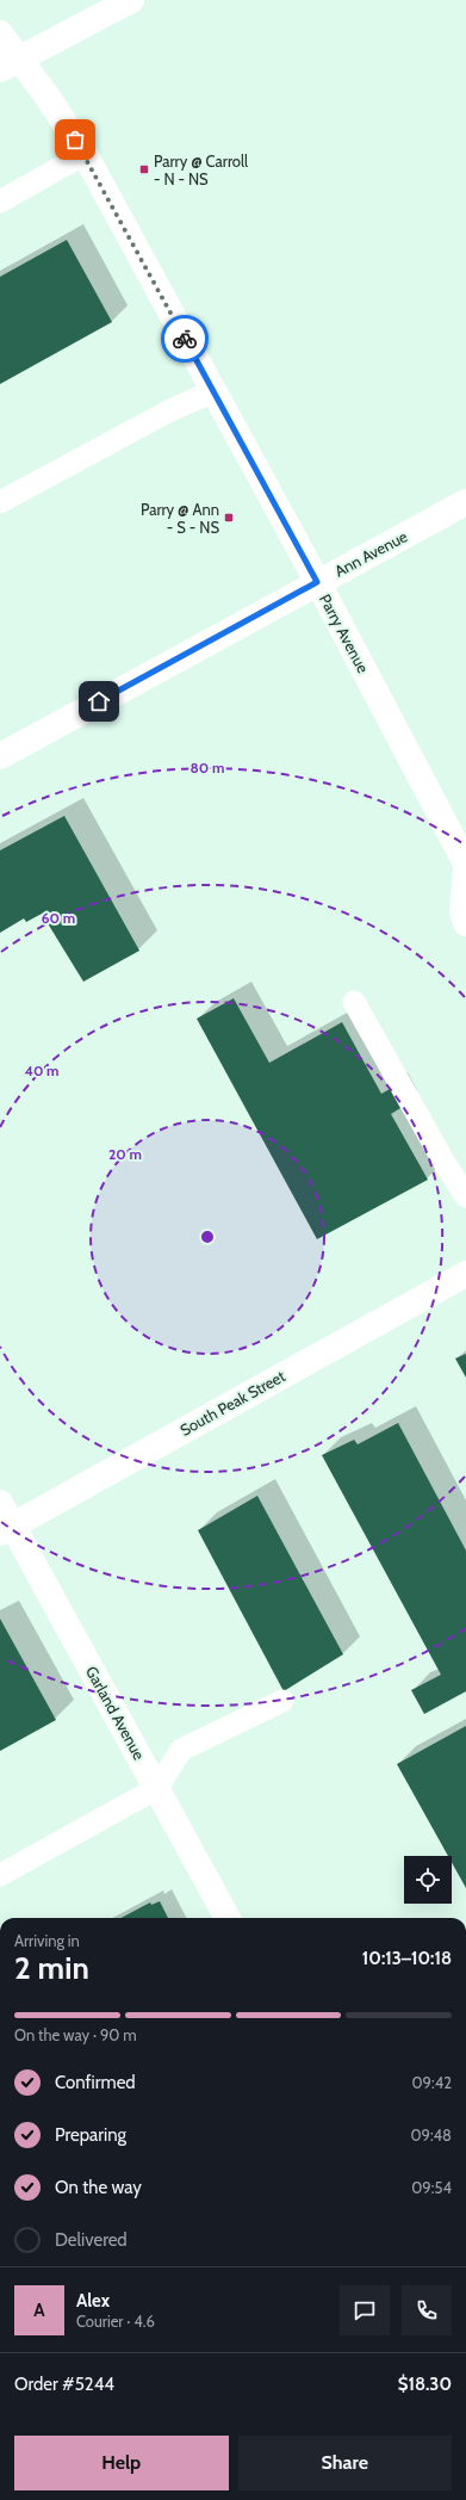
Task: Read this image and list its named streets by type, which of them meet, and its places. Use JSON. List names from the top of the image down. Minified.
{"streets":{"street":["Ann Avenue","Parry Avenue","South Peak Street","Garland Avenue"]},"crossings":[["Ann Avenue","Parry Avenue"],["South Peak Street","Garland Avenue"]],"places":{"transit":["Parry @ Carroll - N - NS","Parry @ Ann - S - NS"]},"page":{"heading":["2 min","Arriving in","10:13–10:18"],"panel":["Alex","Courier · 4.6","Order #5244","$18.30"],"bar":"On the way · 90 m","list":[["Confirmed","09:42"],["Preparing","09:48"],["On the way","09:54"],"Delivered"],"round":"A","buttons":["Help","Share"]},"rings":["80 m","60 m","40 m","20 m"]}
